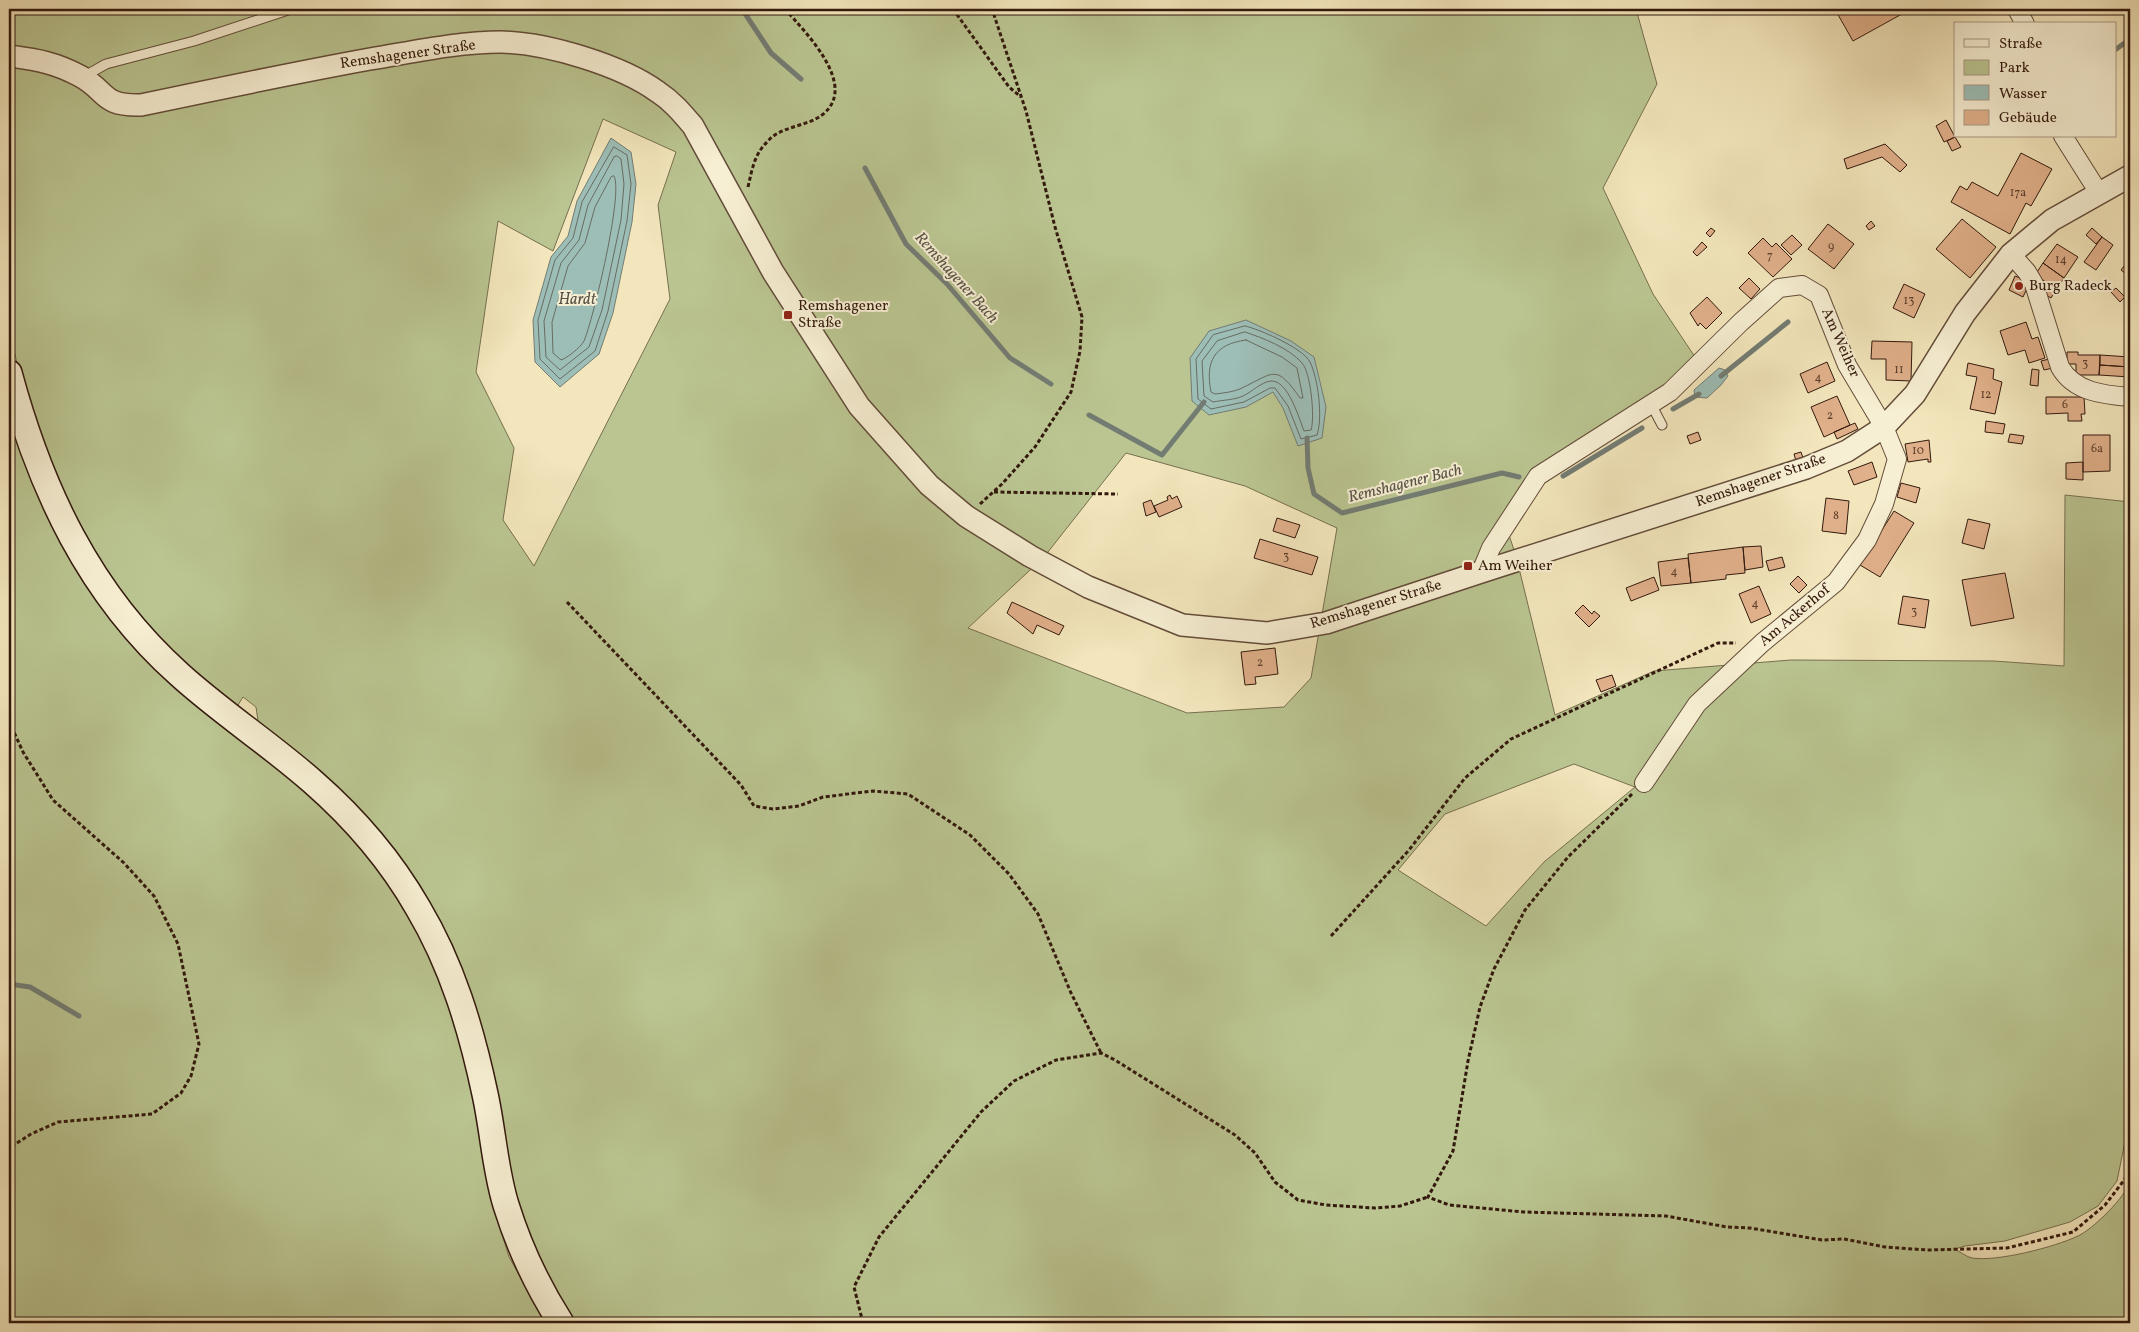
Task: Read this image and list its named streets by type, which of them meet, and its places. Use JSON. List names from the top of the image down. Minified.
{"streets":{"street":["Remshagener Straße","Am Weiher","Am Ackerhof"]},"crossings":[["Remshagener Straße","Am Weiher"],["Remshagener Straße","Am Ackerhof"],["Am Weiher","Am Ackerhof"]],"water":["Remshagener Bach","Hardt"],"places":{"other":["Burg Radeck"],"transit":["Remshagener Straße","Am Weiher"]},"house_numbers":["17a","9","7","14","13","3","11","4","12","6","2","6a","10","8","3","4","4","3","2"],"legend":["Straße","Park","Wasser","Gebäude"]}
